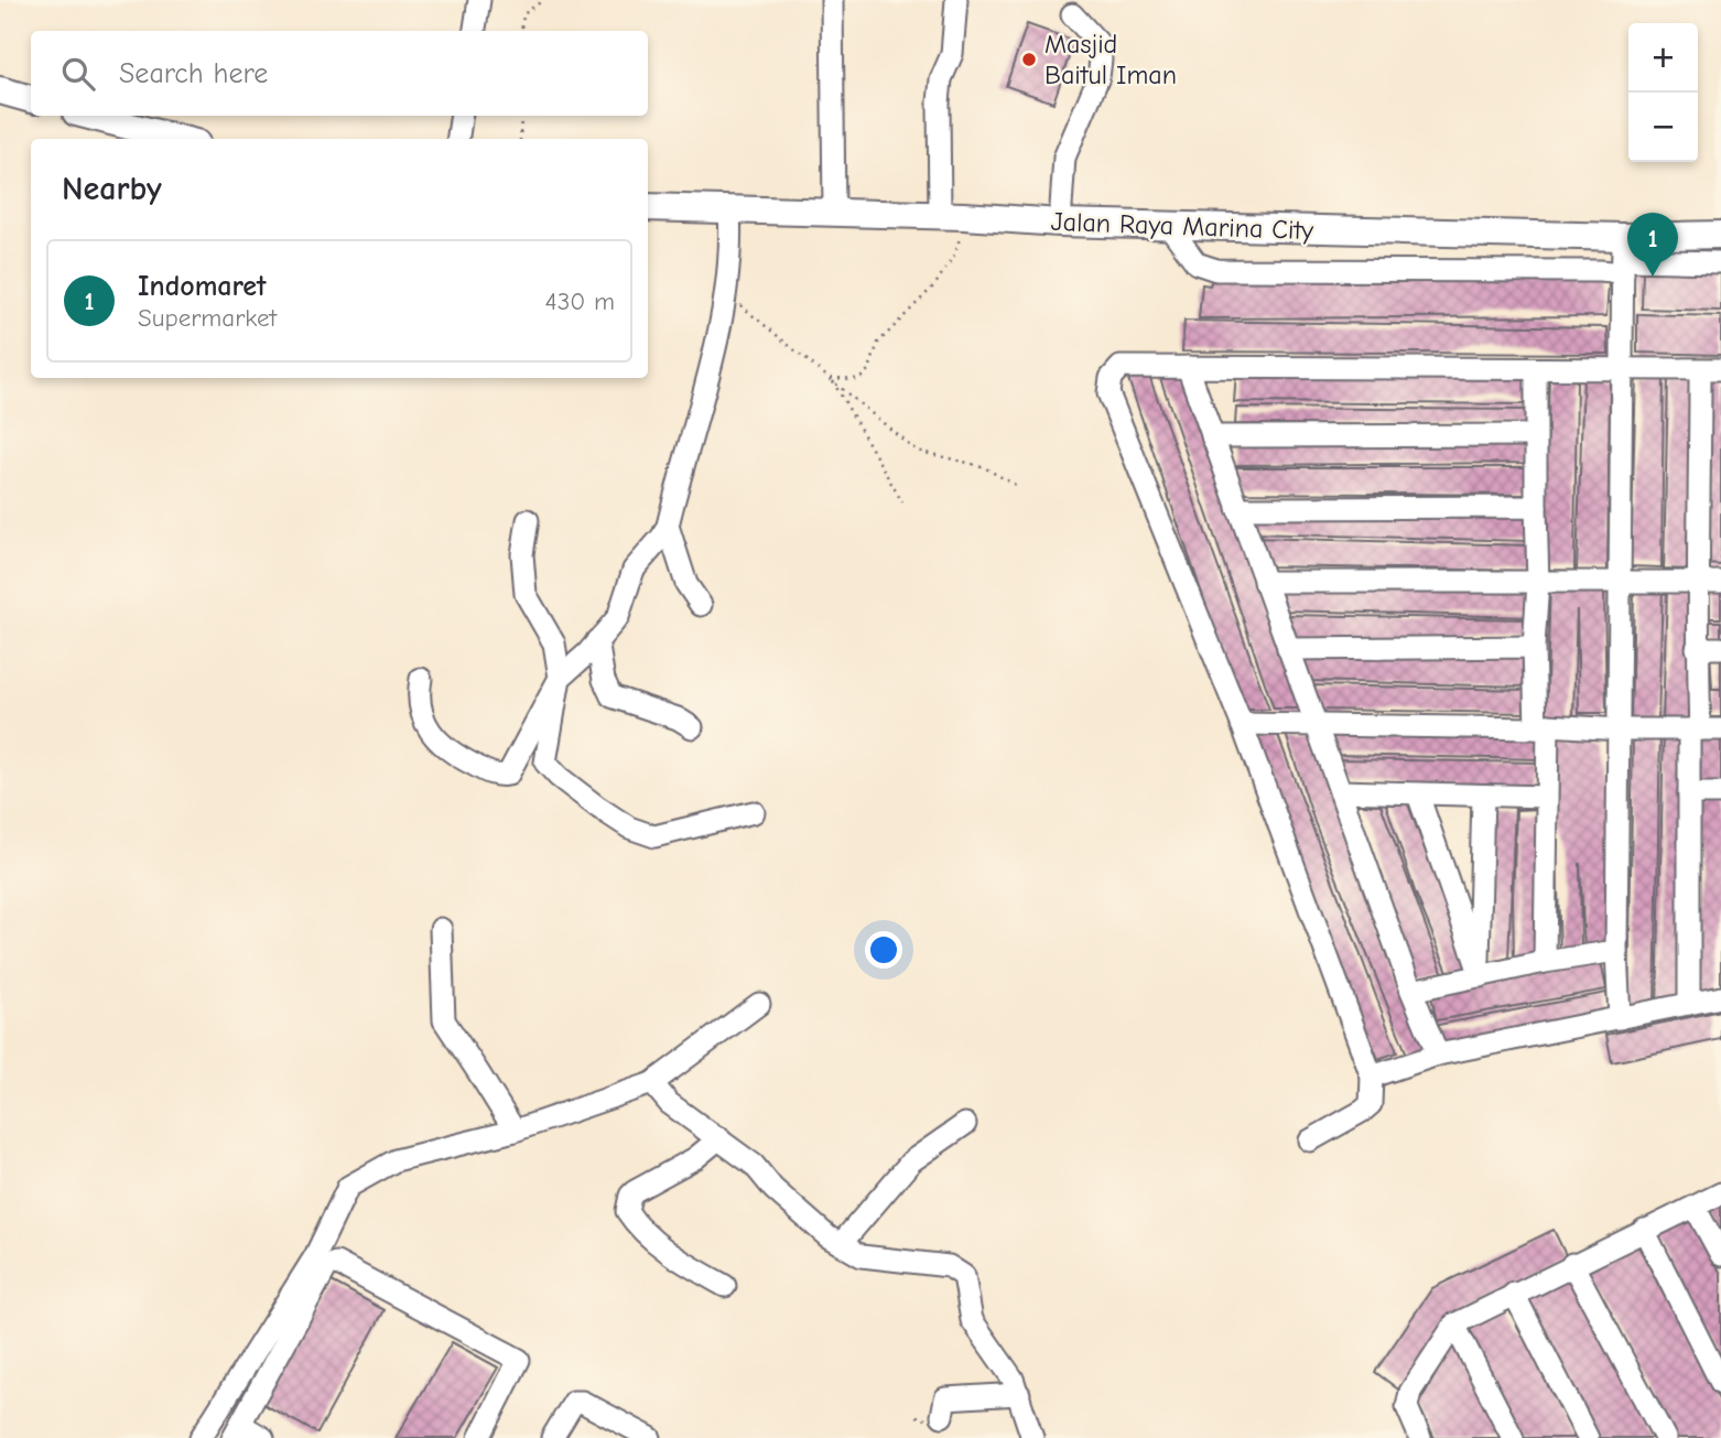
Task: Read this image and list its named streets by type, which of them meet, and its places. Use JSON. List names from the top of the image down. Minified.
{"streets":{"main road":["Jalan Raya Marina City"]},"places":["Masjid Baitul Iman"],"page":{"map_buttons":["+","−"],"search":"Search here","heading":"Nearby","pins":"1","list":[{"mark":"1","name":"Indomaret","note":"Supermarket","value":"430 m"}]}}
